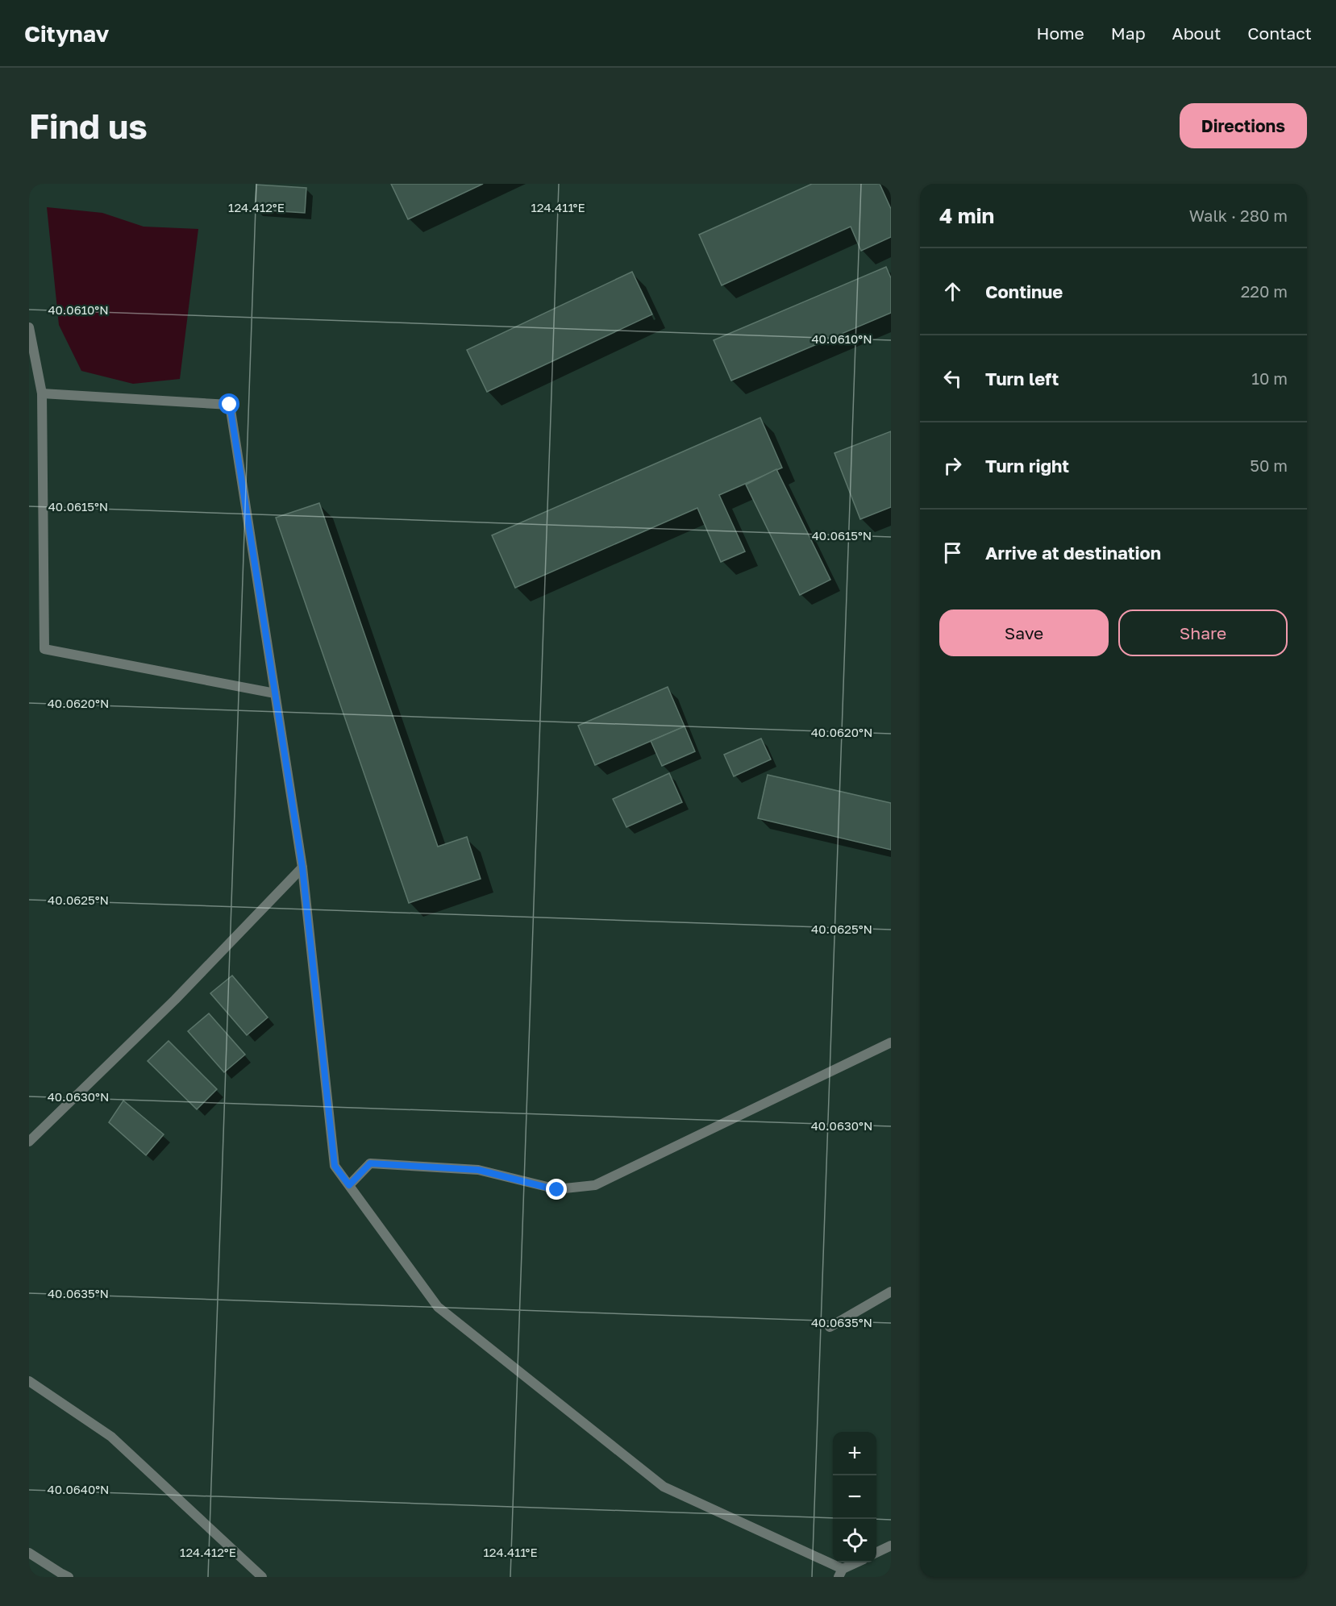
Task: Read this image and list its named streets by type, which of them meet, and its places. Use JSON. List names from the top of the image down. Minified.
{"page":{"header":"Citynav","nav":["Home","Map","About","Contact"],"buttons":["Directions",["Save","Share"]],"title":"Find us","heading":["4 min","Walk · 280 m"],"list":[["Continue","220 m"],["Turn left","10 m"],["Turn right","50 m"],"Arrive at destination"],"map_buttons":["+","−"]},"coordinates":["124.412°E","124.411°E","40.0610°N","40.0615°N","40.0620°N","40.0625°N","40.0630°N","40.0635°N","40.0640°N"]}
